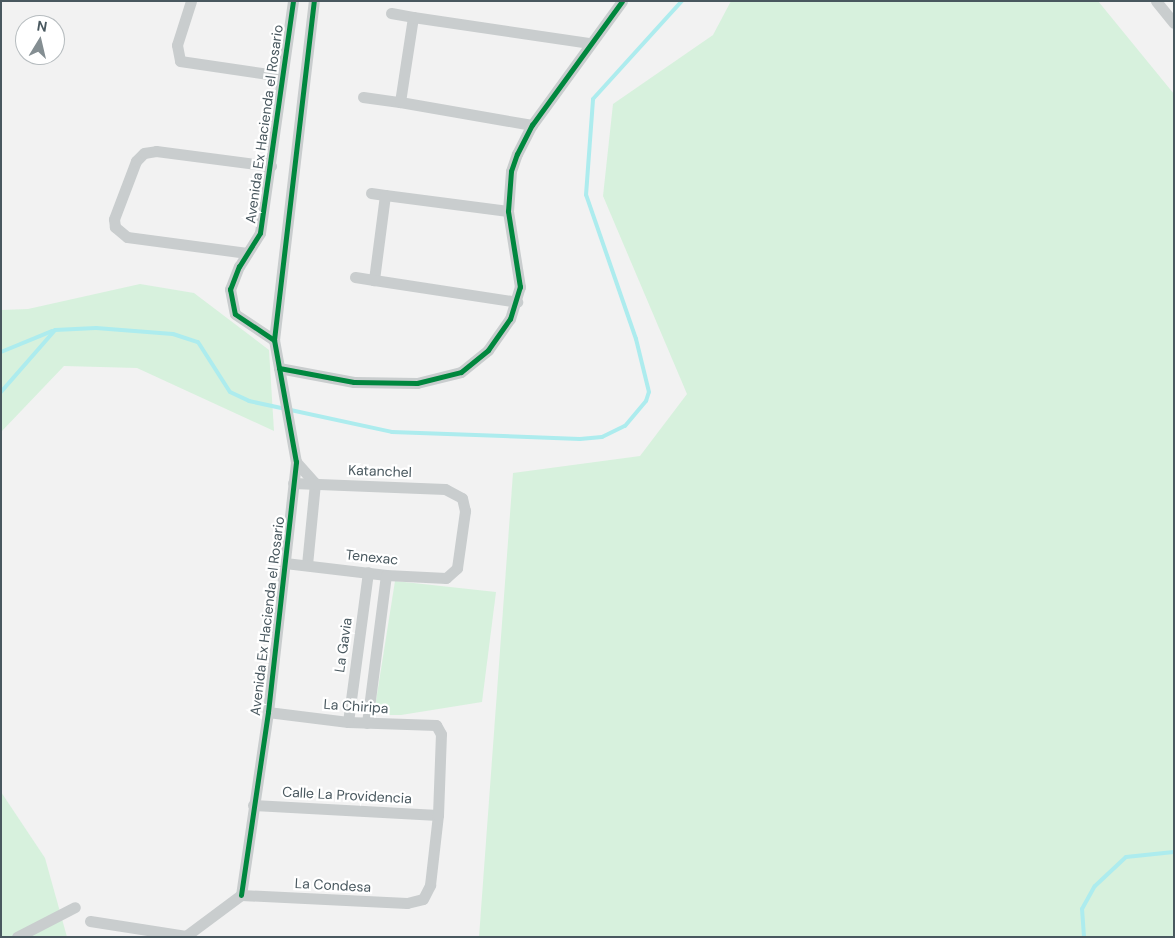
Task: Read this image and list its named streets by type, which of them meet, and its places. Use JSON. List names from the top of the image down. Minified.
{"streets":{"street":["Avenida Ex Hacienda el Rosario","Katanchel","Tenexac","La Gavia","La Chiripa","Calle La Providencia","La Condesa"]},"crossings":[["Avenida Ex Hacienda el Rosario","Katanchel"],["Avenida Ex Hacienda el Rosario","Tenexac"],["Avenida Ex Hacienda el Rosario","La Chiripa"],["Avenida Ex Hacienda el Rosario","Calle La Providencia"],["Avenida Ex Hacienda el Rosario","La Condesa"],["Katanchel","Tenexac"],["Tenexac","La Gavia"],["La Gavia","La Chiripa"],["La Chiripa","Calle La Providencia"],["La Chiripa","La Condesa"],["Calle La Providencia","La Condesa"]],"north":"top"}
